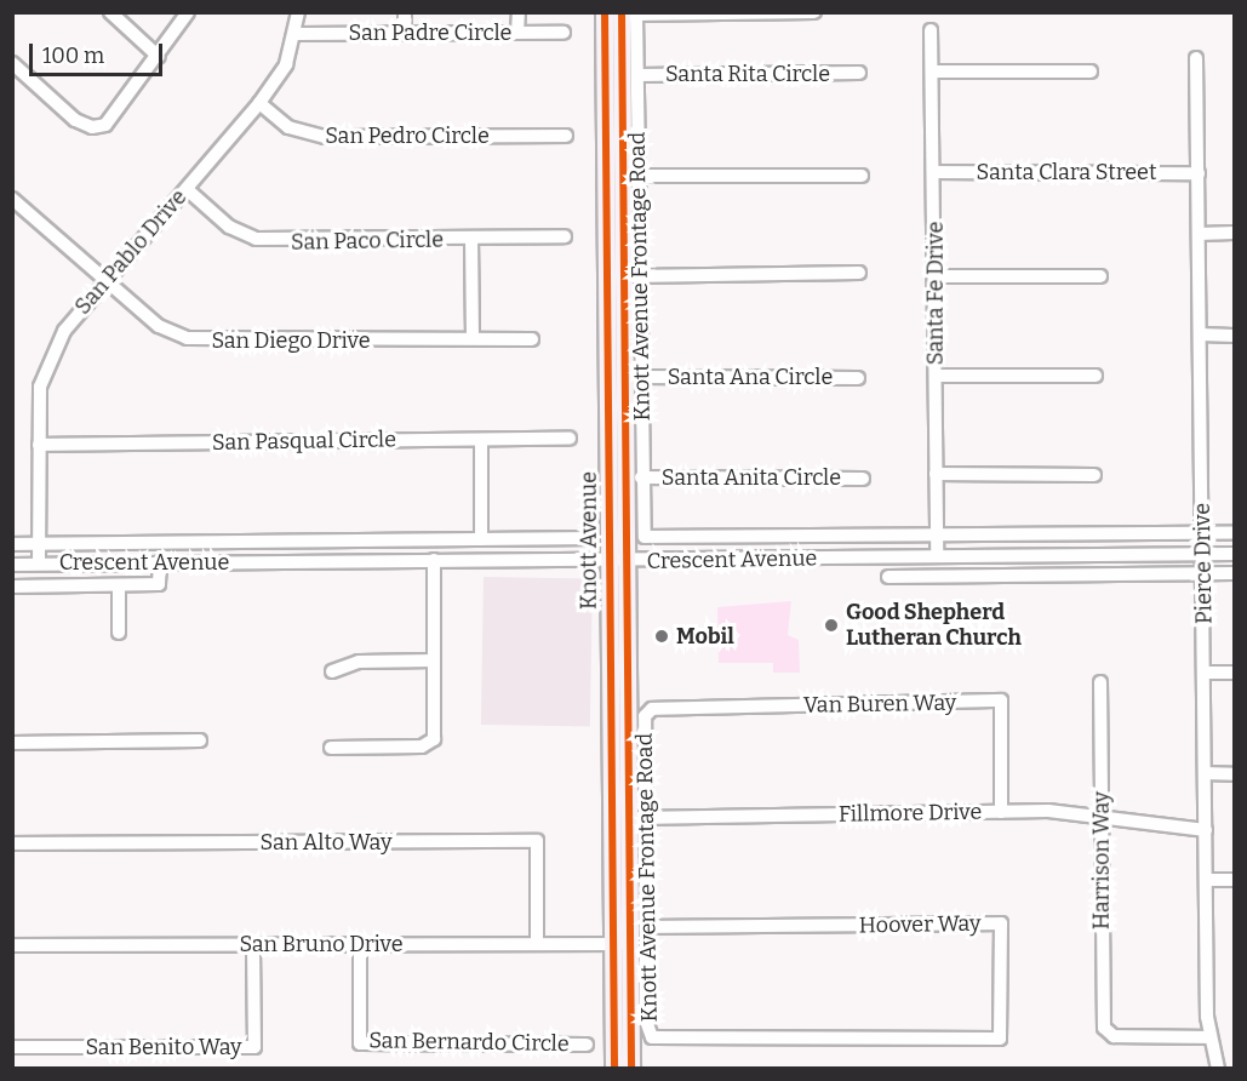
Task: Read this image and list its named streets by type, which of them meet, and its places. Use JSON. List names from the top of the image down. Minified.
{"streets":{"main road":["Knott Avenue"],"street":["San Padre Circle","Santa Rita Circle","San Pedro Circle","Santa Clara Street","San Paco Circle","San Pablo Drive","Knott Avenue Frontage Road","Santa Fe Drive","San Diego Drive","Santa Ana Circle","San Pasqual Circle","Santa Anita Circle","Crescent Avenue","Pierce Drive","Van Buren Way","Fillmore Drive","San Alto Way","Harrison Way","Hoover Way","San Bruno Drive","San Bernardo Circle","San Benito Way"]},"crossings":[["San Padre Circle","San Pablo Drive"],["Santa Rita Circle","Knott Avenue Frontage Road"],["San Pedro Circle","San Pablo Drive"],["Santa Clara Street","Santa Fe Drive"],["Santa Clara Street","Pierce Drive"],["San Paco Circle","San Pablo Drive"],["San Pablo Drive","San Diego Drive"],["San Pablo Drive","San Pasqual Circle"],["San Pablo Drive","Crescent Avenue"],["Knott Avenue Frontage Road","Santa Ana Circle"],["Knott Avenue Frontage Road","Santa Anita Circle"],["Knott Avenue Frontage Road","Knott Avenue"],["Knott Avenue Frontage Road","Crescent Avenue"],["Knott Avenue Frontage Road","Van Buren Way"],["Knott Avenue Frontage Road","Fillmore Drive"],["Knott Avenue Frontage Road","Hoover Way"],["Santa Fe Drive","Crescent Avenue"],["Knott Avenue","Crescent Avenue"],["Knott Avenue","Fillmore Drive"],["Knott Avenue","San Bruno Drive"],["Crescent Avenue","Pierce Drive"],["Pierce Drive","Fillmore Drive"],["Pierce Drive","Harrison Way"],["Van Buren Way","Fillmore Drive"],["Fillmore Drive","Harrison Way"],["San Alto Way","San Bruno Drive"],["San Bruno Drive","San Bernardo Circle"],["San Bruno Drive","San Benito Way"]],"places":["Good Shepherd Lutheran Church","Mobil"],"scale_bar":"100 m"}
